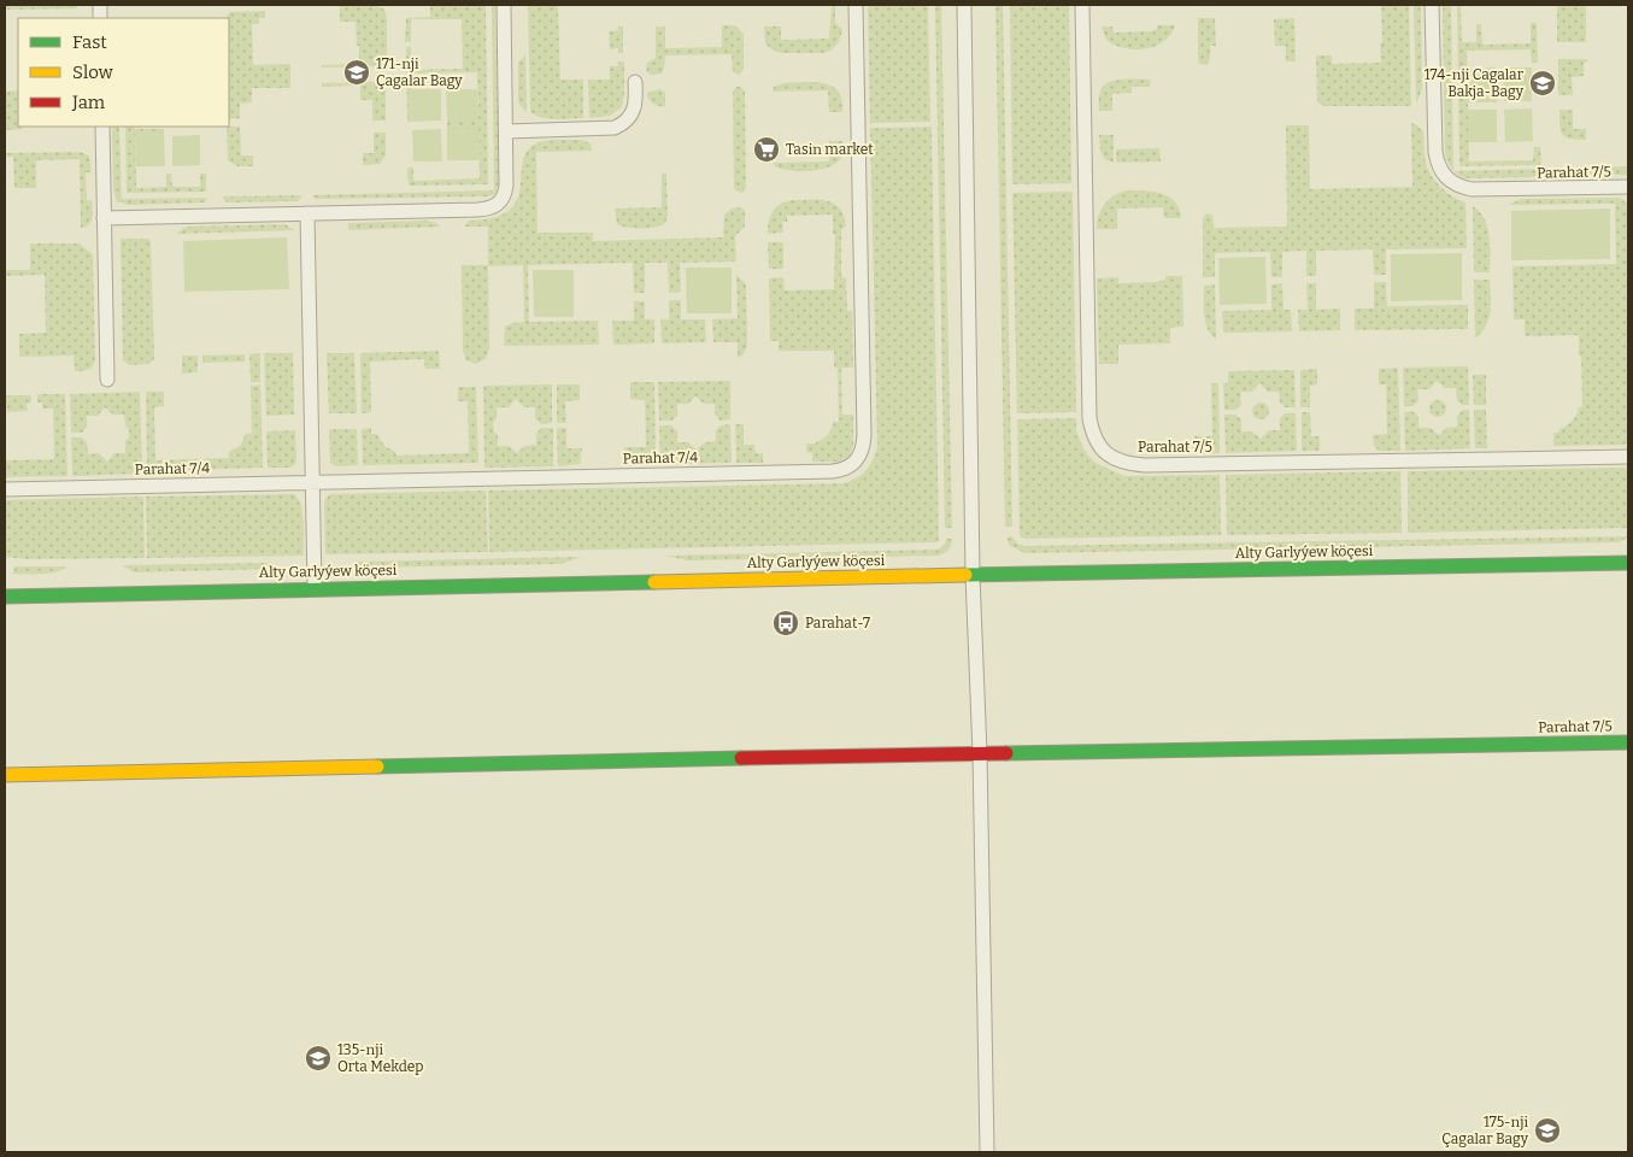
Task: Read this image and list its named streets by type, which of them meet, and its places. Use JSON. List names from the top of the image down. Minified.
{"streets":{"street":["Parahat 7/5","Parahat 7/4","Alty Garlyýew köçesi"]},"places":{"school or university":["171-nji Çagalar Bagy","174-nji Cagalar Bakja-Bagy","135-nji Orta Mekdep","175-nji Çagalar Bagy"],"supermarket":["Tasin market"],"bus stop":["Parahat-7"]},"legend":["Fast","Slow","Jam"]}
